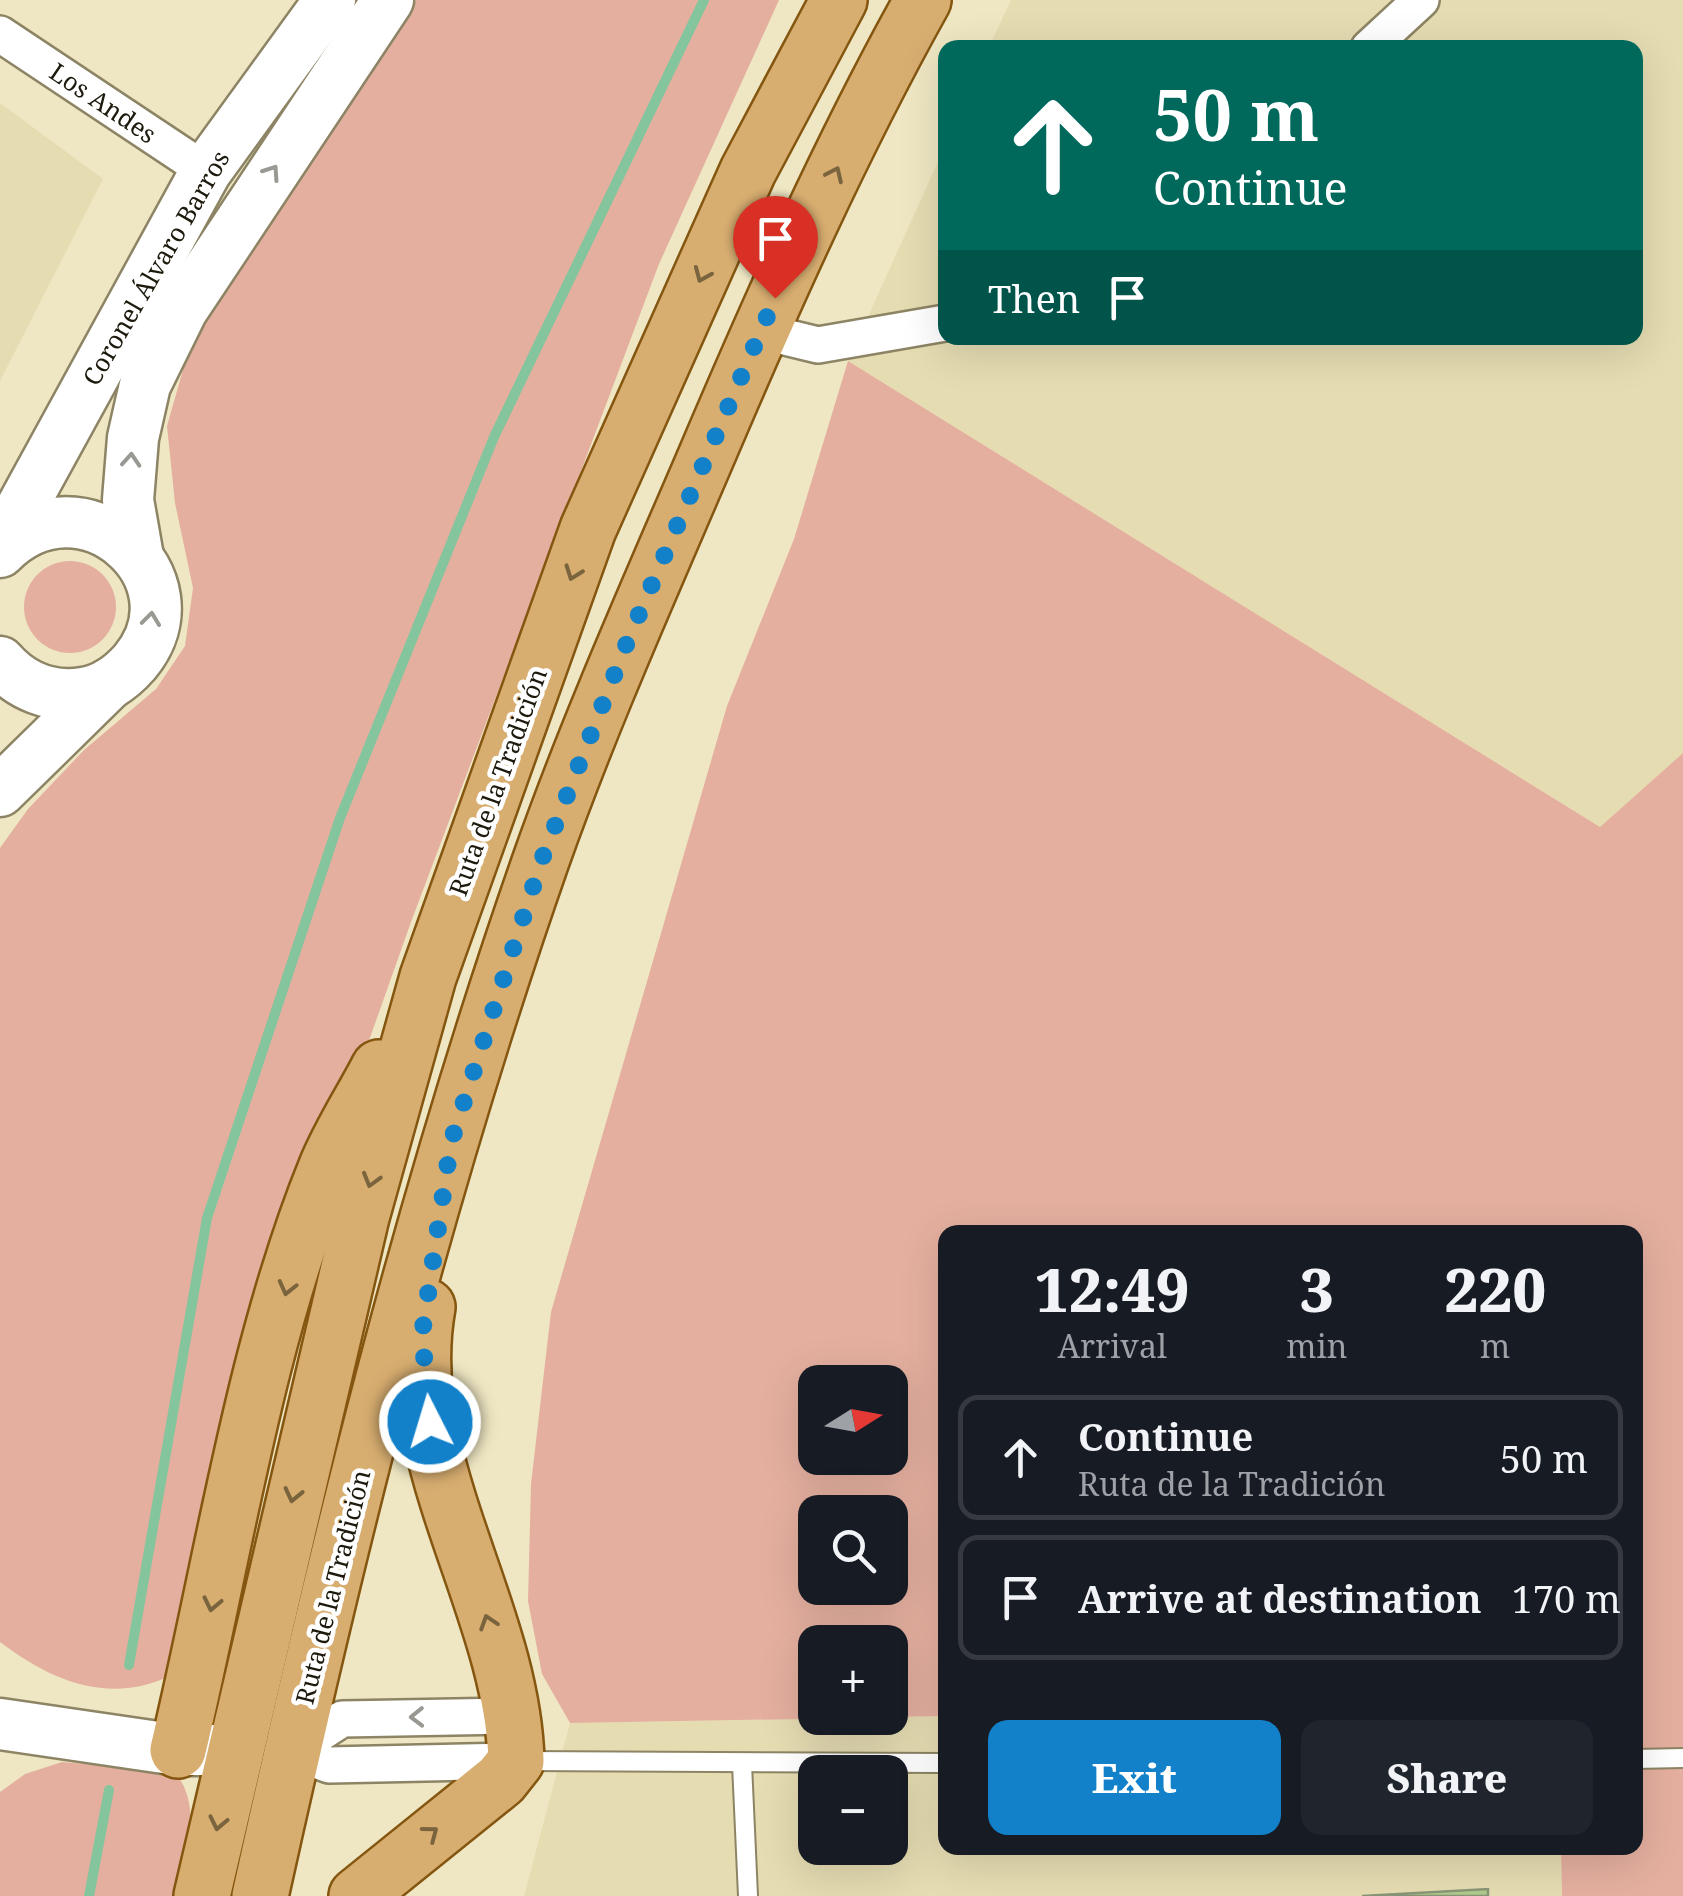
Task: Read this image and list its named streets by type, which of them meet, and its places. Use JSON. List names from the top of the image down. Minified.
{"streets":{"main road":["Coronel Álvaro Barros","Ruta de la Tradición"],"street":["Los Andes"]},"crossings":[["Los Andes","Coronel Álvaro Barros"]],"north":"right","page":{"turn":["50 m","Continue"],"then":"Then","eta":["12:49","Arrival","3","min","220","m"],"map_buttons":["+","−"],"list":[{"name":"Continue","note":"Ruta de la Tradición","value":"50 m"},{"name":"Arrive at destination","value":"170 m"}],"buttons":["Exit","Share"]}}
